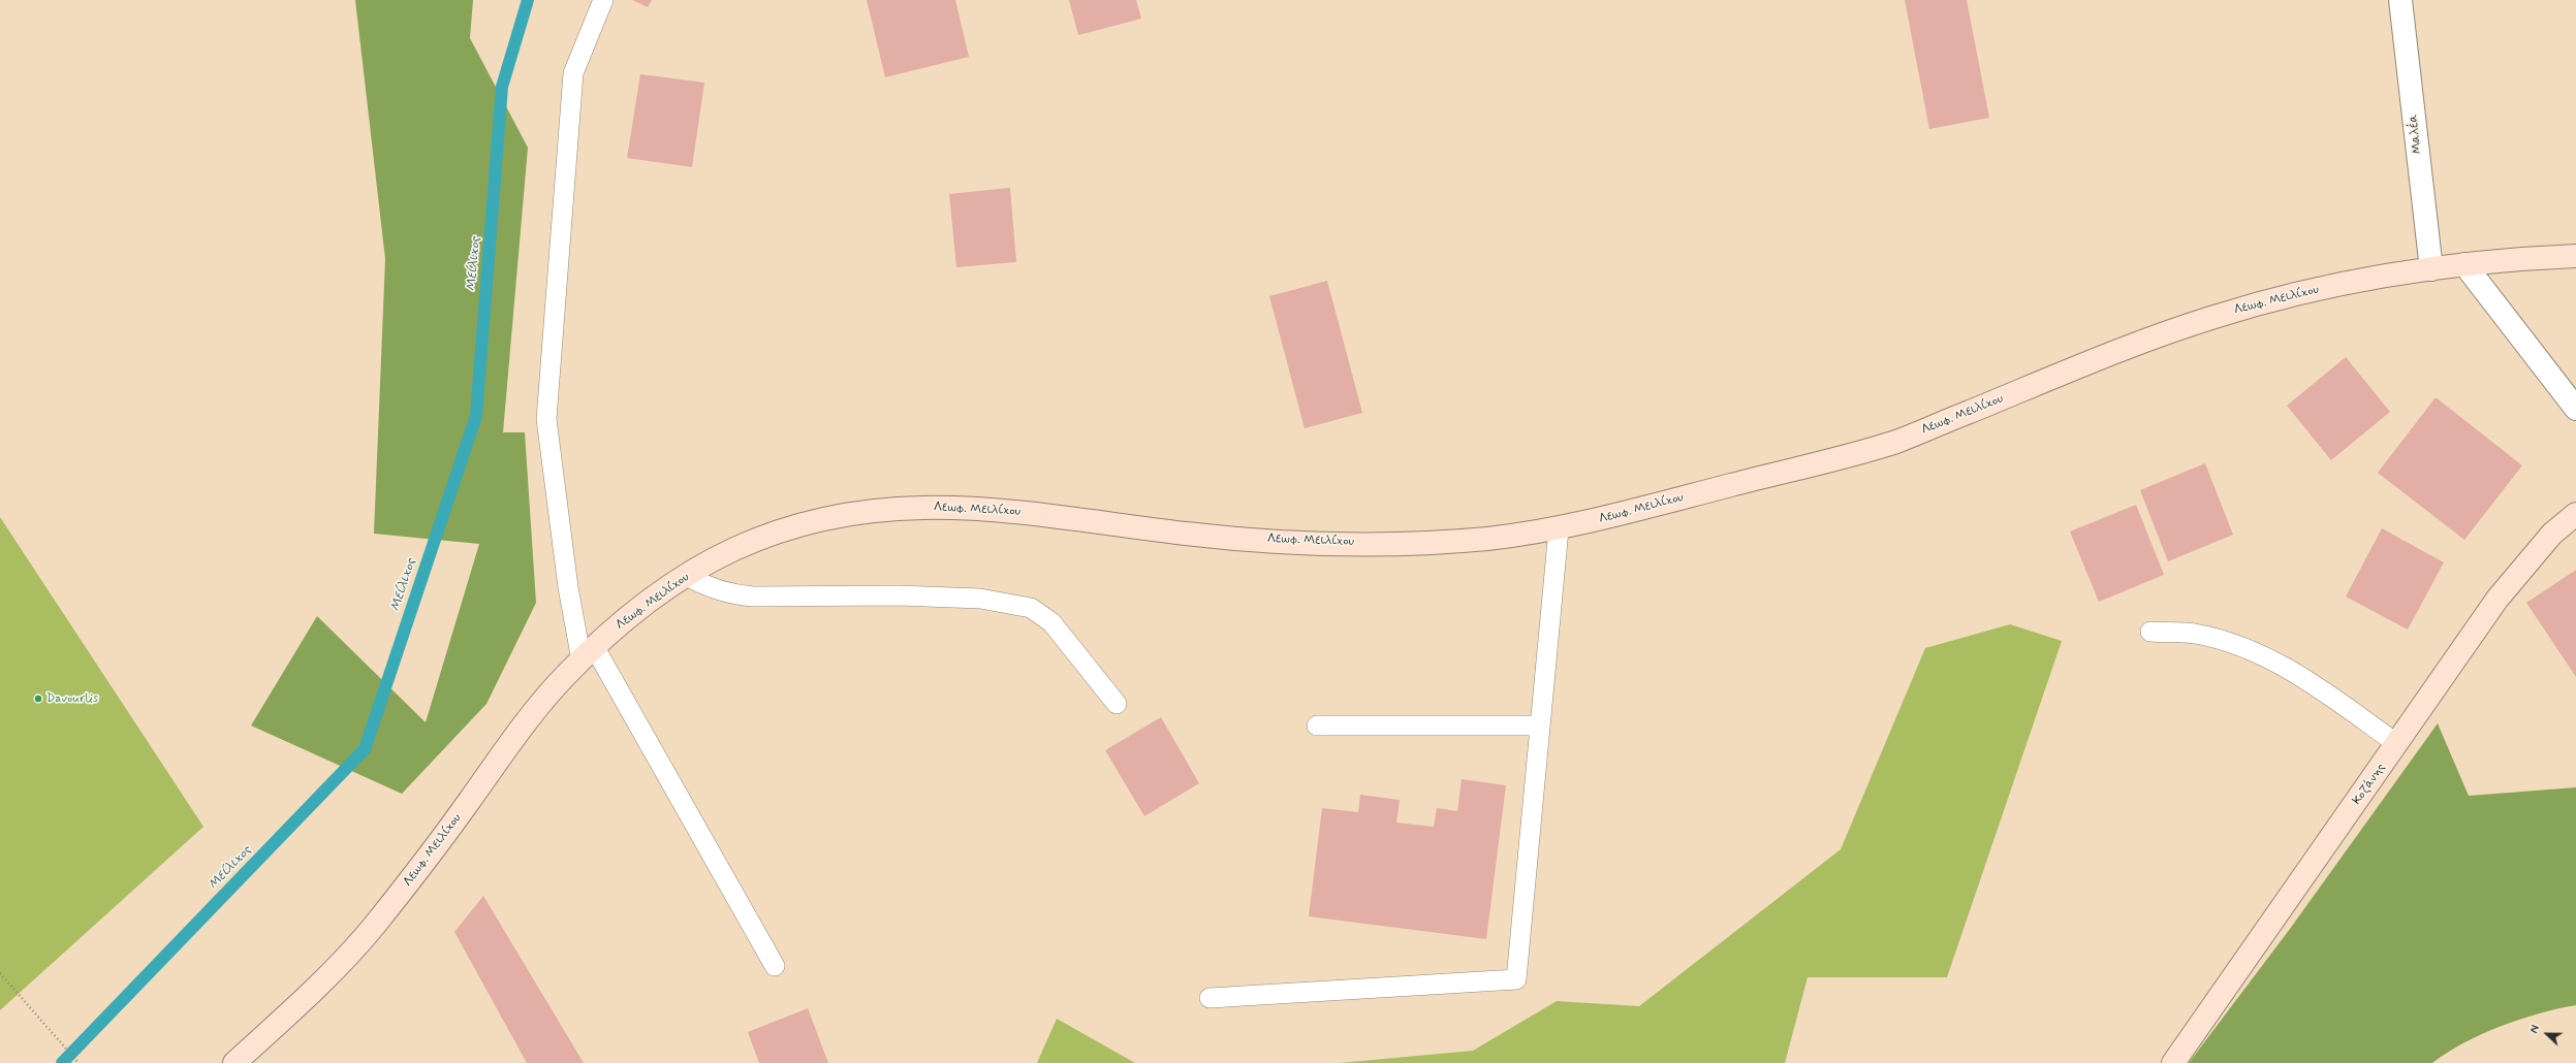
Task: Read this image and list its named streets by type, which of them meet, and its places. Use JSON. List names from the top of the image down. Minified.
{"streets":{"street":["Μαλέα","Λεωφ. Μειλίχου","Κοζάνης"]},"crossings":[["Μαλέα","Λεωφ. Μειλίχου"]],"water":["Μείλιχος"],"places":["Davourlis"],"north":"left"}
